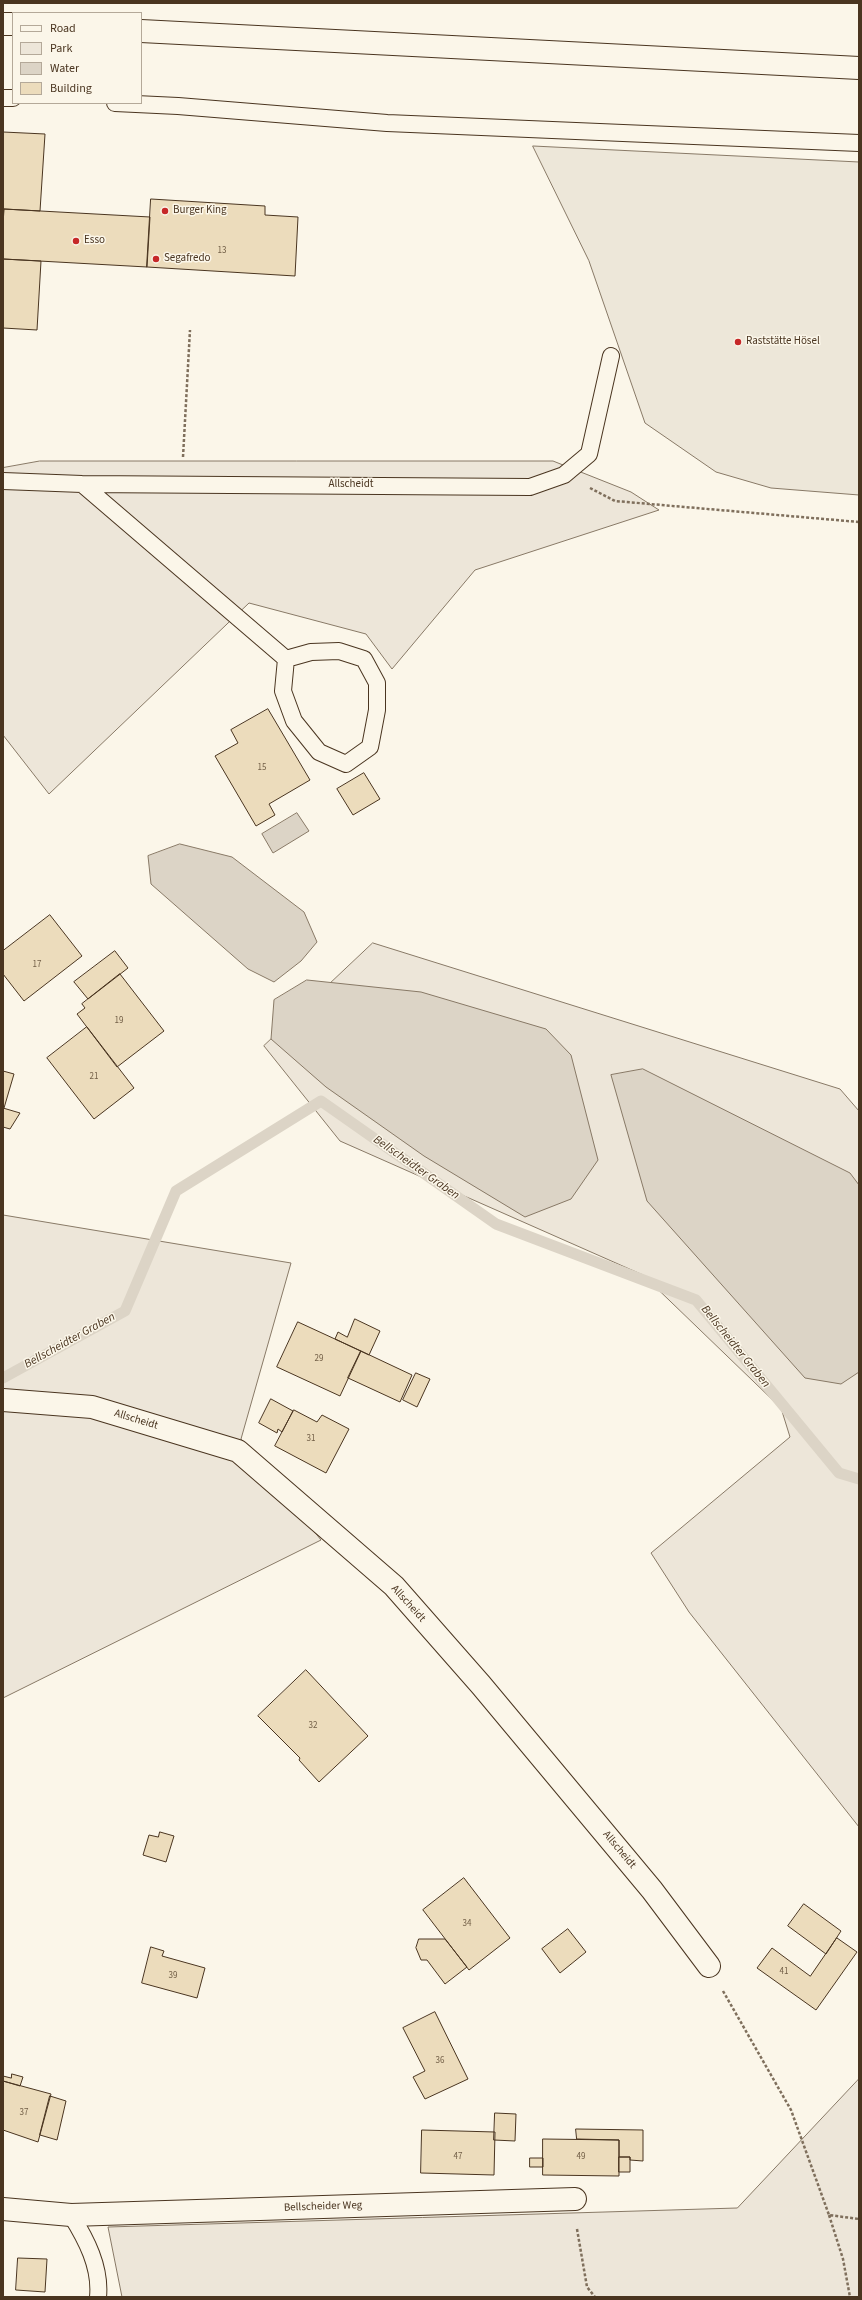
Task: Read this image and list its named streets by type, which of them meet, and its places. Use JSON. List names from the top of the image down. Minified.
{"streets":{"main road":["Allscheidt","Bellscheider Weg"]},"water":["Bellscheidter Graben"],"places":["Burger King","Esso","Segafredo","Raststätte Hösel"],"house_numbers":["13","15","17","19","21","29","31","32","34","41","39","36","37","47","49"],"legend":["Road","Park","Water","Building"]}
